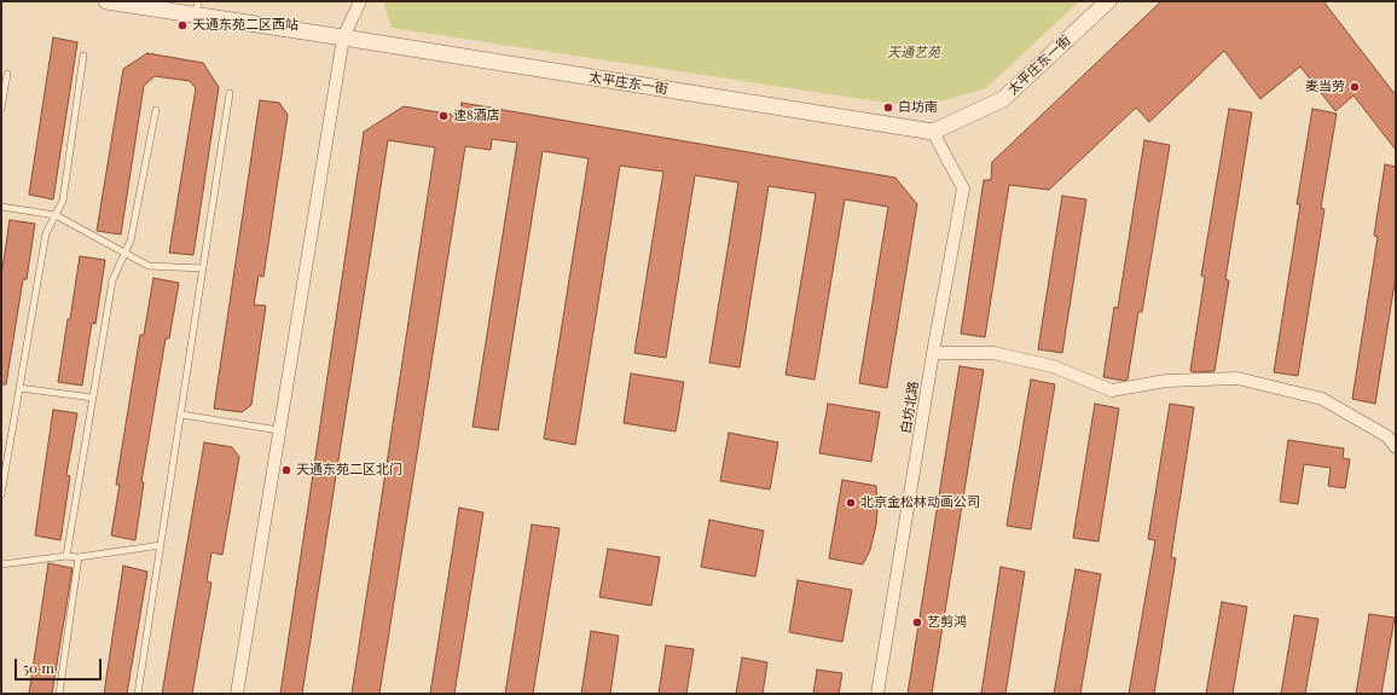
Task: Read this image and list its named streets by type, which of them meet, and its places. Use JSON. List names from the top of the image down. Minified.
{"streets":{"street":["太平庄东一街","白坊北路"]},"crossings":[["太平庄东一街","白坊北路"]],"parks":["天通艺苑"],"places":["天通东苑二区西站","麦当劳","白坊南","速8酒店","天通东苑二区北门","北京金松林动画公司","艺剪鸿"],"scale_bar":"50 m"}
